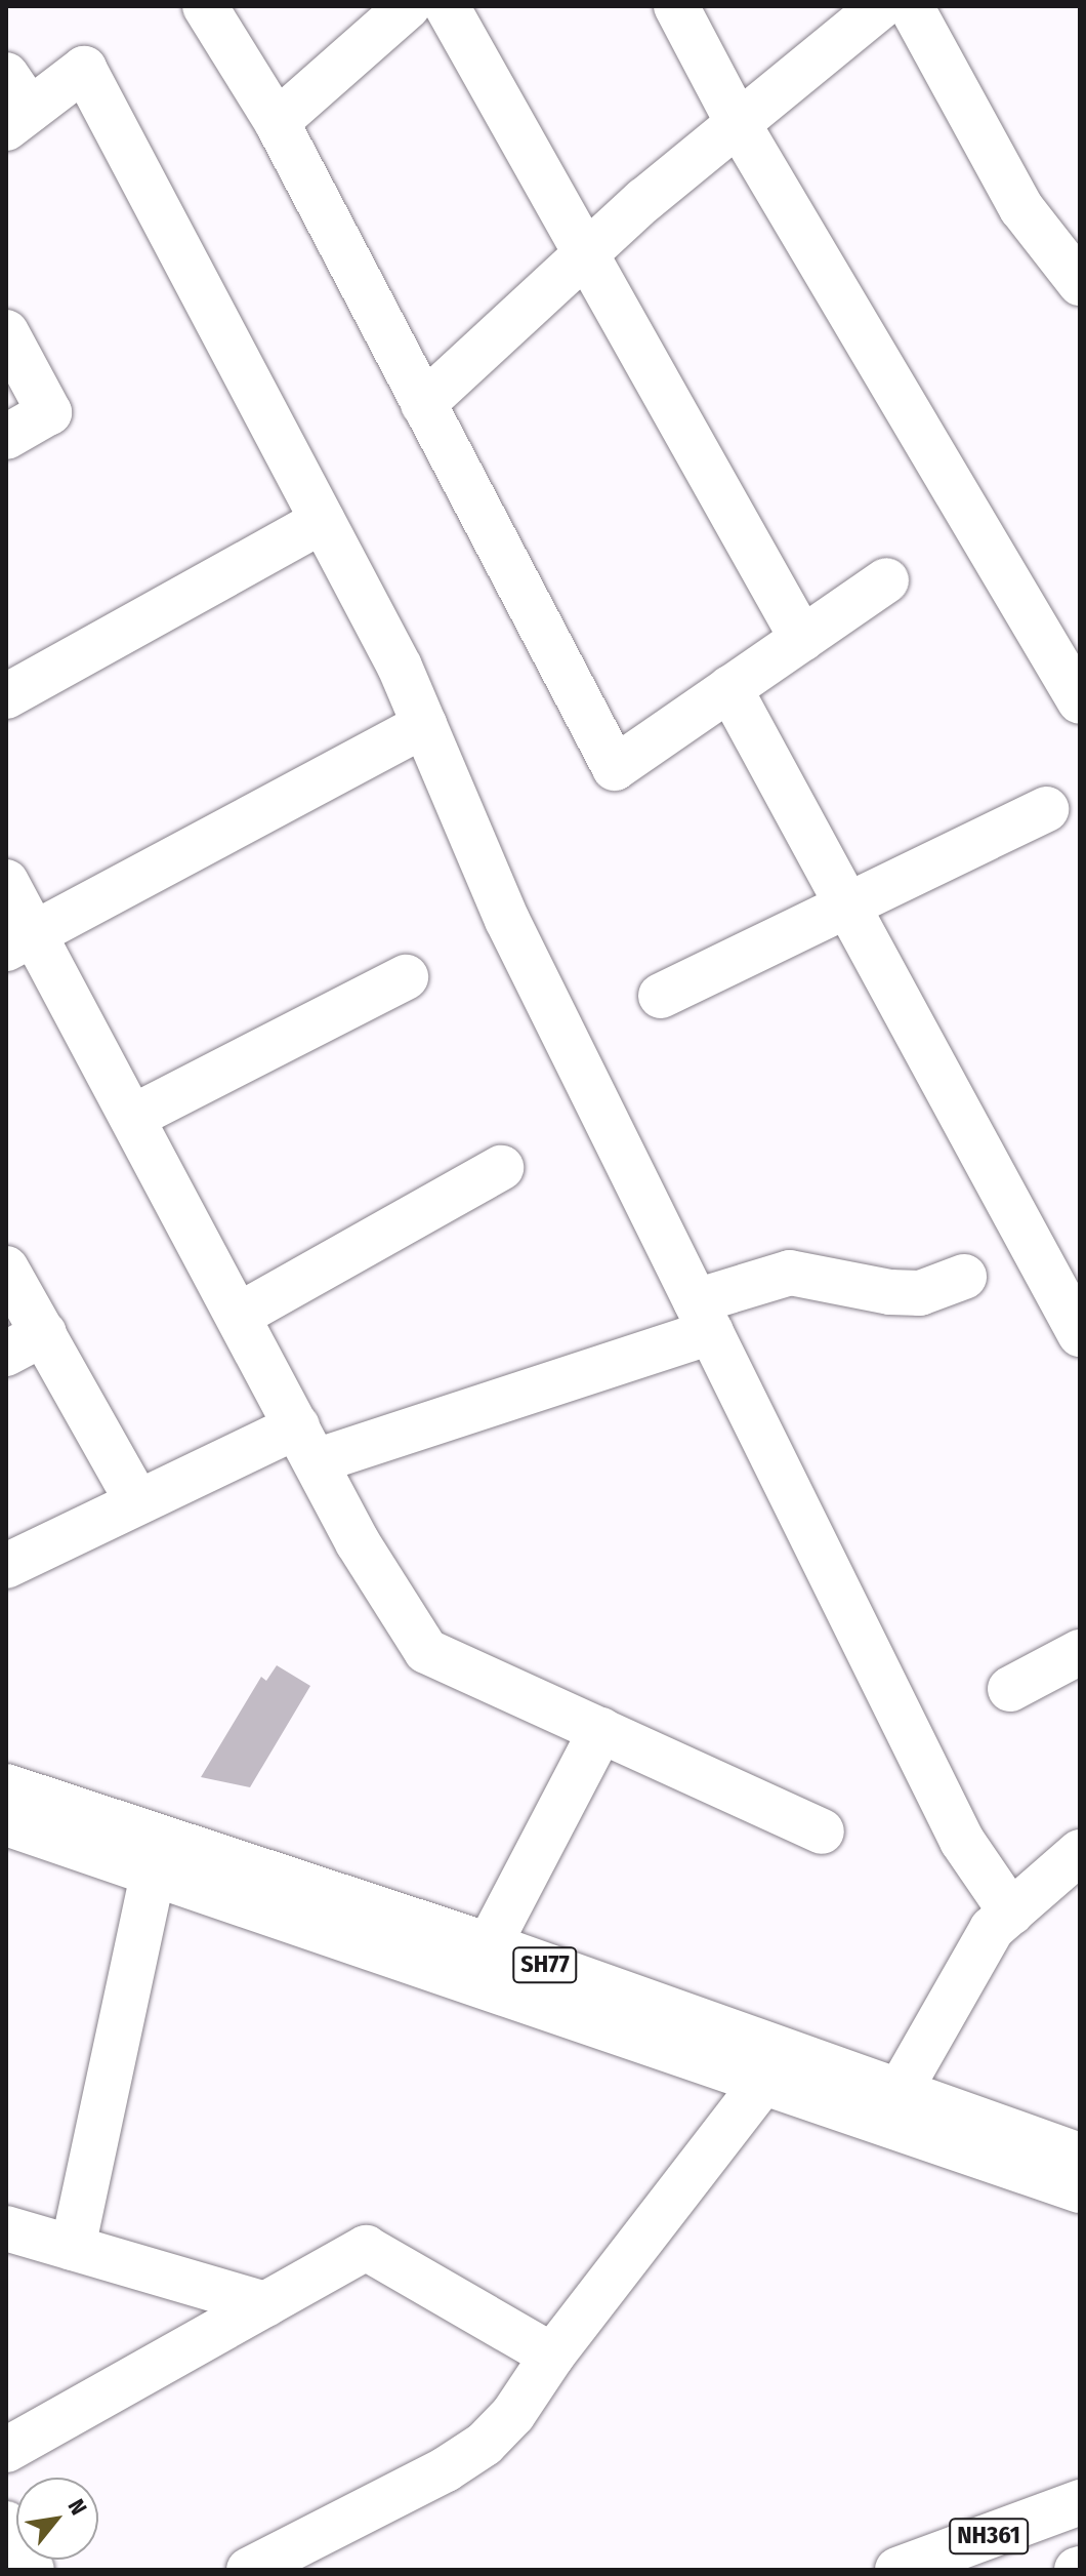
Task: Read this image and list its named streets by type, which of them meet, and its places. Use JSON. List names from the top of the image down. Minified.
{"streets":{"main road":["SH77","NH361"]},"north":"top right"}
